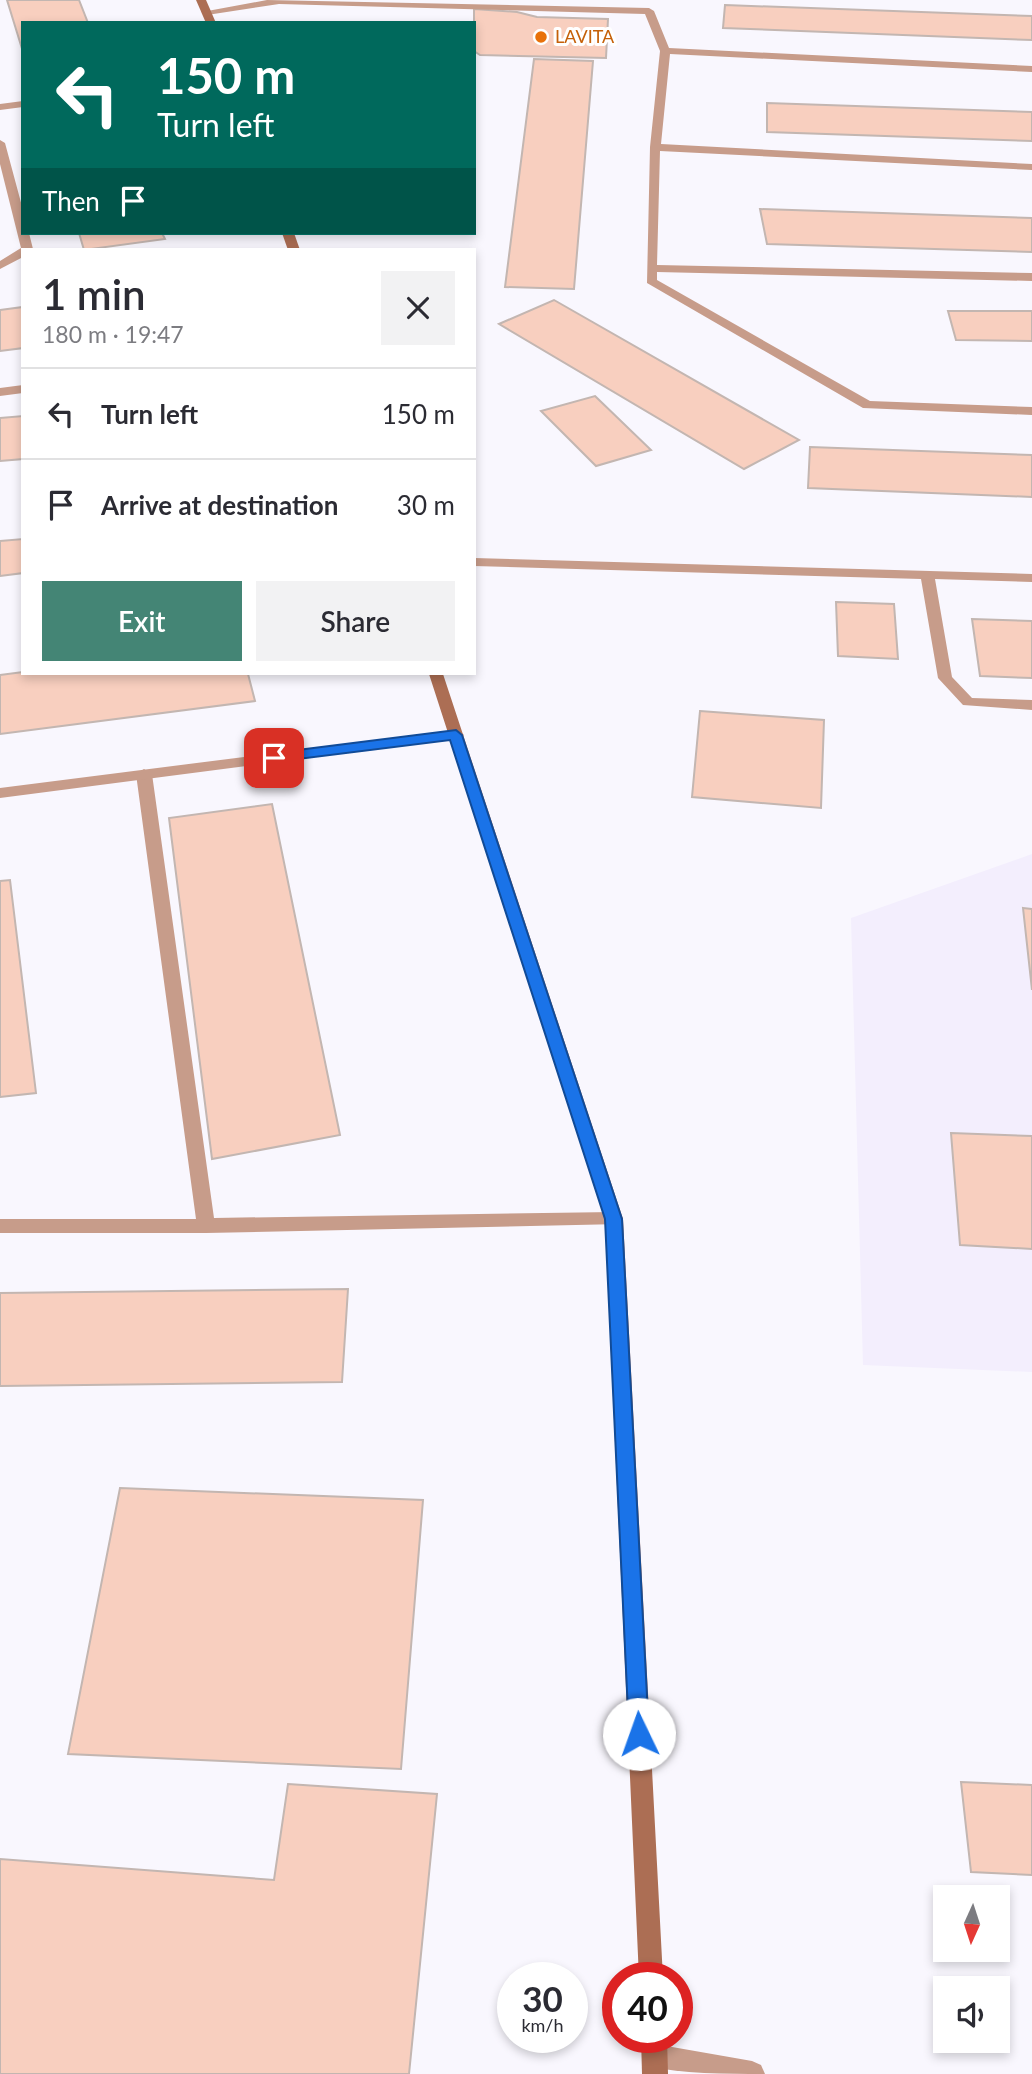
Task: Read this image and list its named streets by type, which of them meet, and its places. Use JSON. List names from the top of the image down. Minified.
{"places":["LAVITA"],"north":"bottom","page":{"turn":["150 m","Turn left"],"then":"Then","heading":["1 min","180 m · 19:47"],"list":[{"name":"Turn left","value":"150 m"},{"name":"Arrive at destination","value":"30 m"}],"buttons":["Exit","Share"],"speed":"30 km/h","limit":"40"}}
